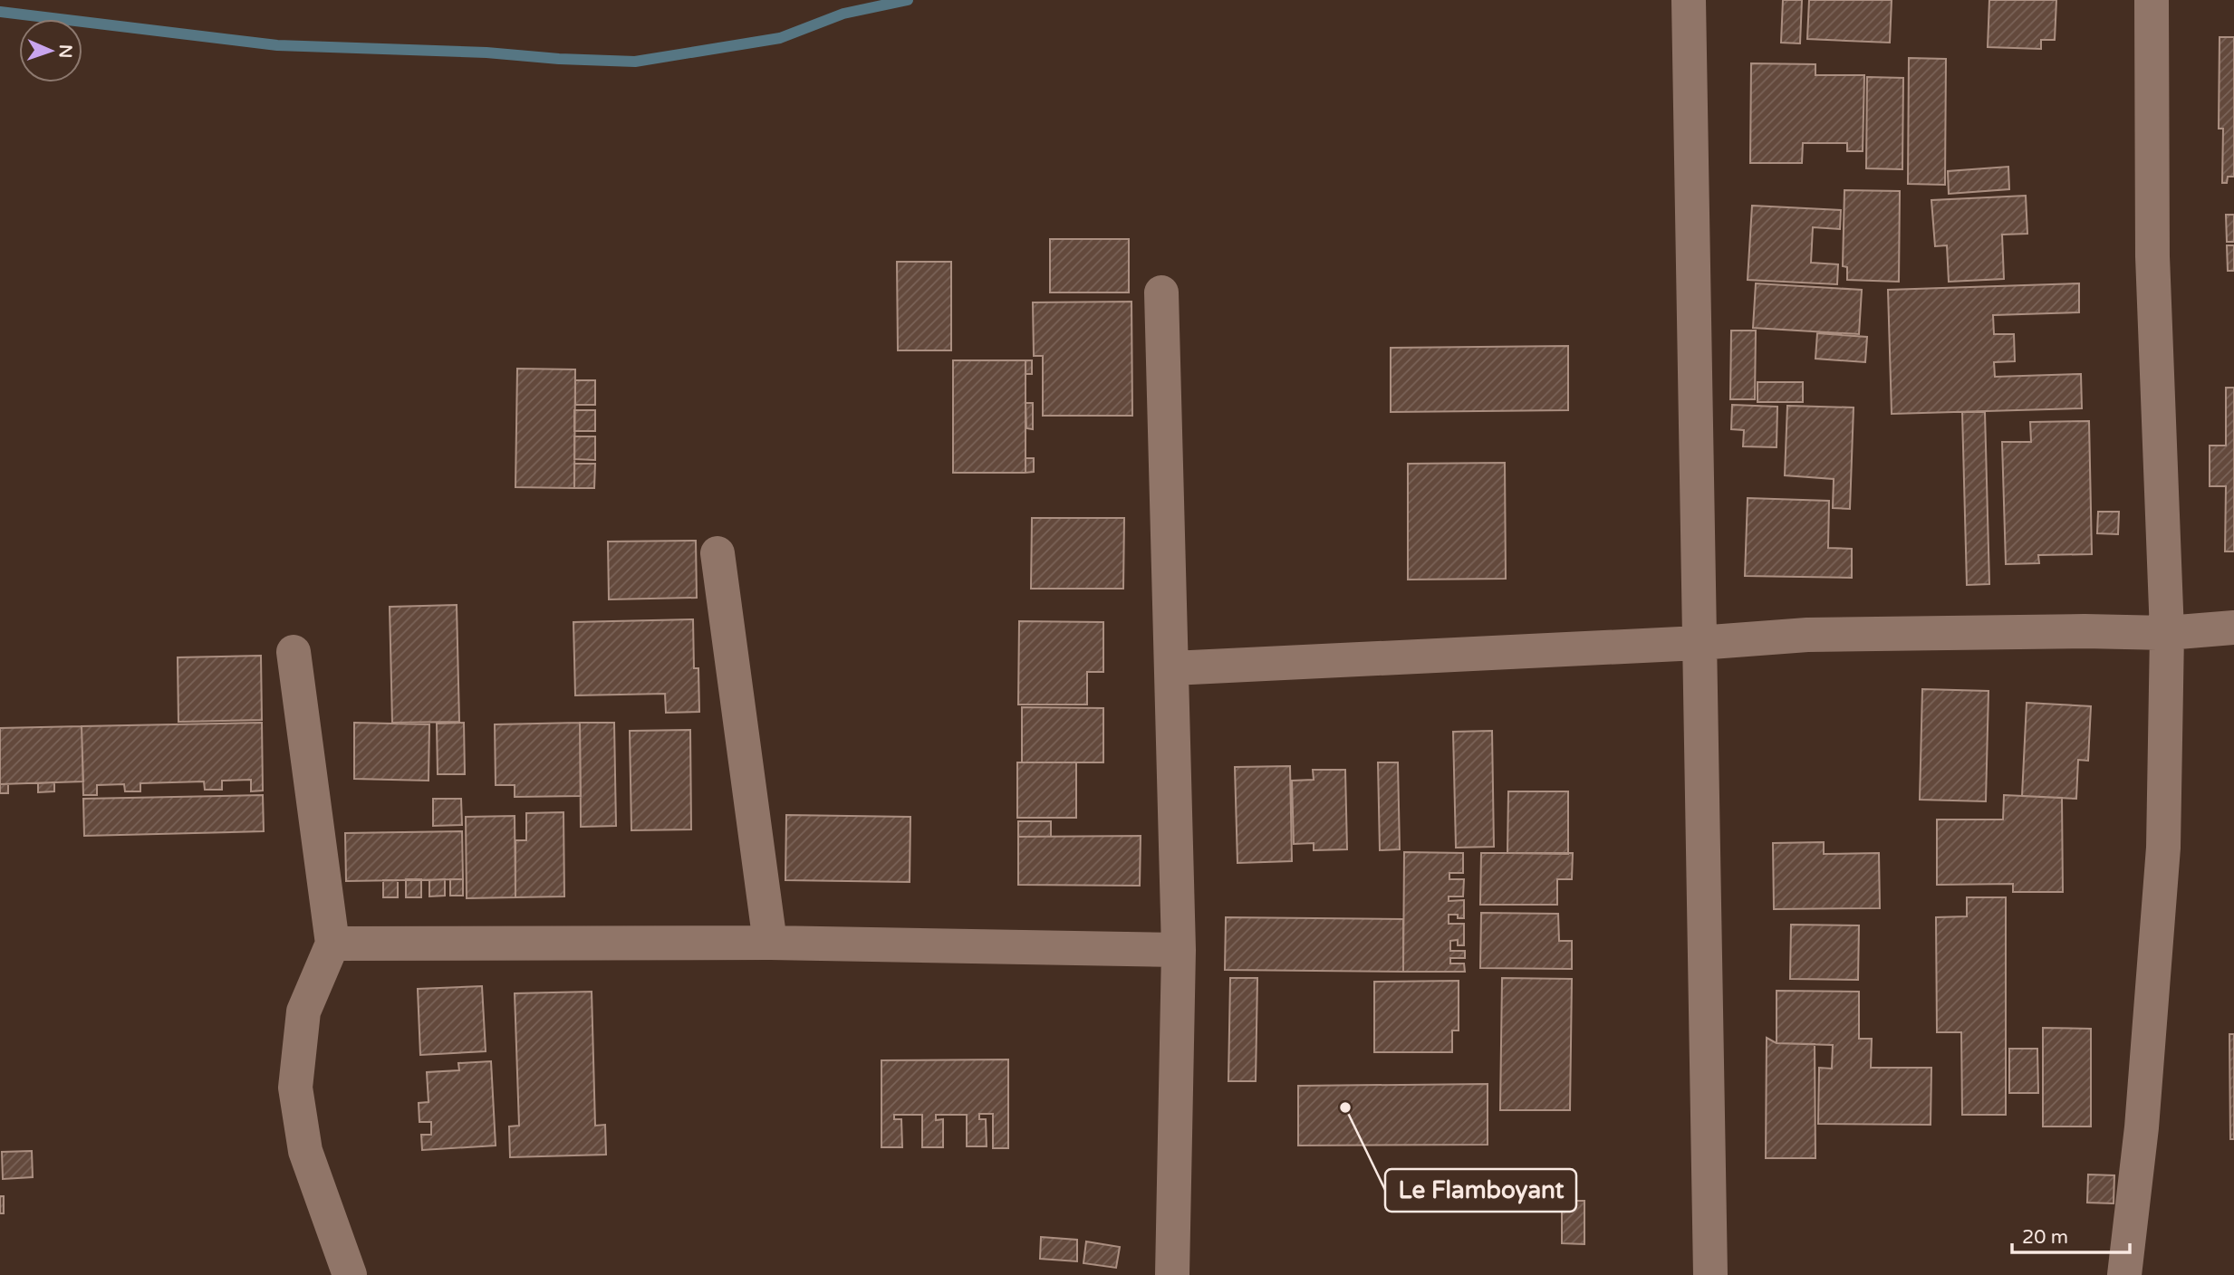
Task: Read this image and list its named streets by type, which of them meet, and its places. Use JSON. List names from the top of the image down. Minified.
{"places":["Le Flamboyant"],"scale_bar":"20 m","north":"right"}
